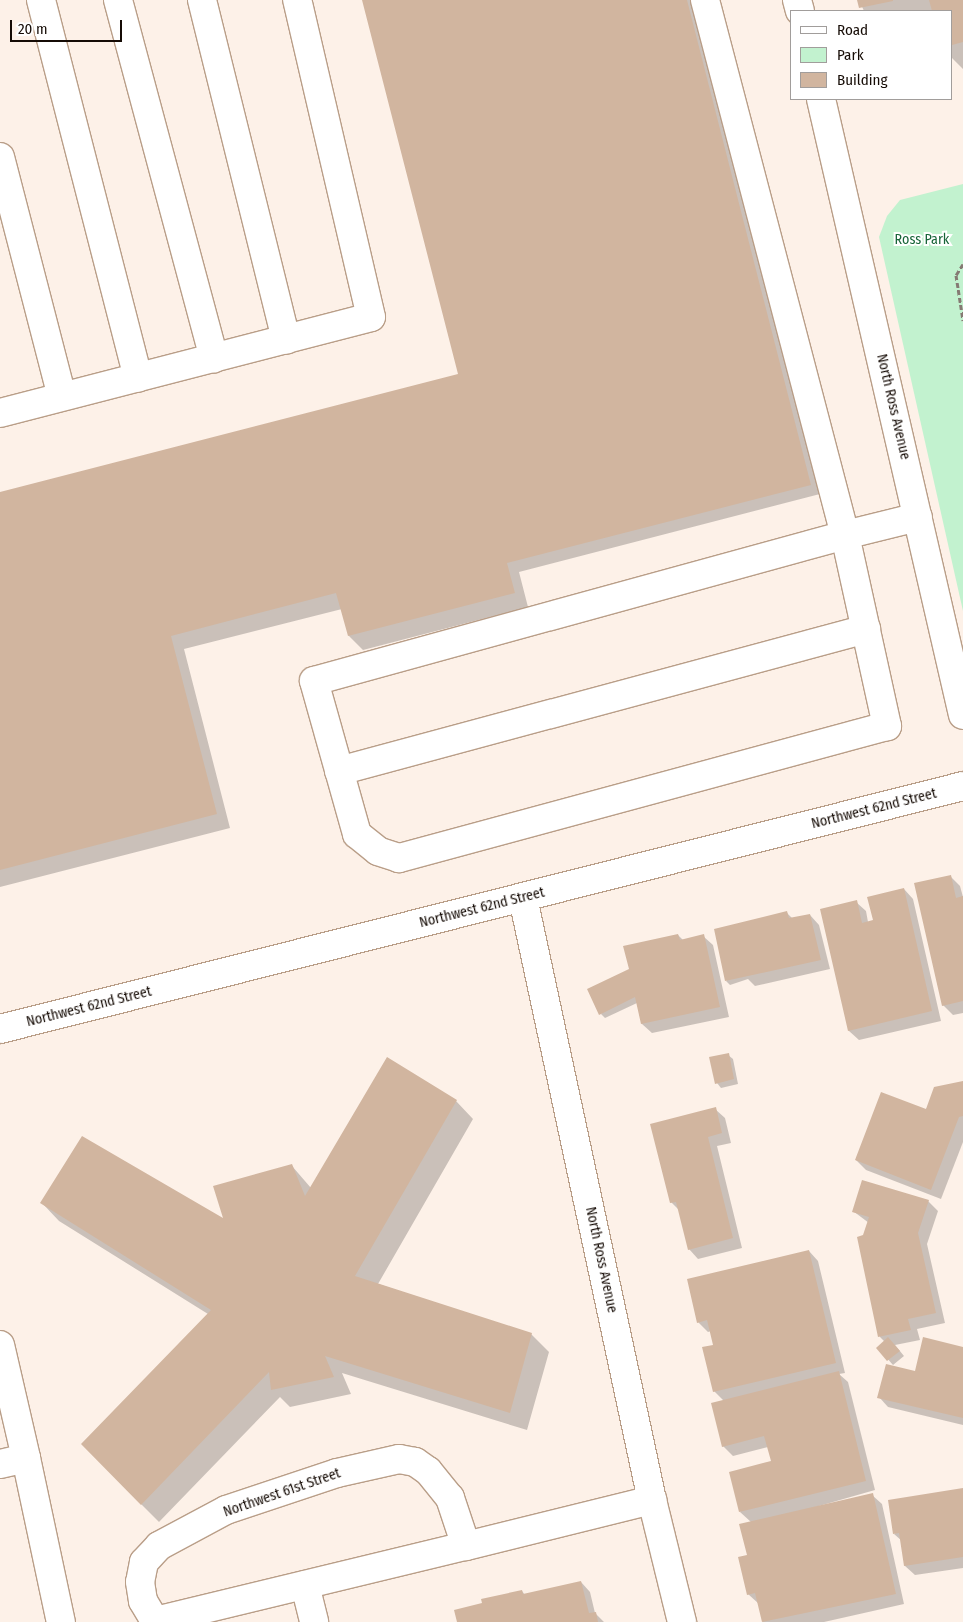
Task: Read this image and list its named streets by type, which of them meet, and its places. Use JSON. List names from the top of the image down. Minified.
{"streets":{"street":["North Ross Avenue","Northwest 62nd Street","Northwest 61st Street"]},"crossings":[["North Ross Avenue","Northwest 62nd Street"],["North Ross Avenue","Northwest 61st Street"]],"parks":["Ross Park"],"legend":["Road","Park","Building"],"scale_bar":"20 m"}
